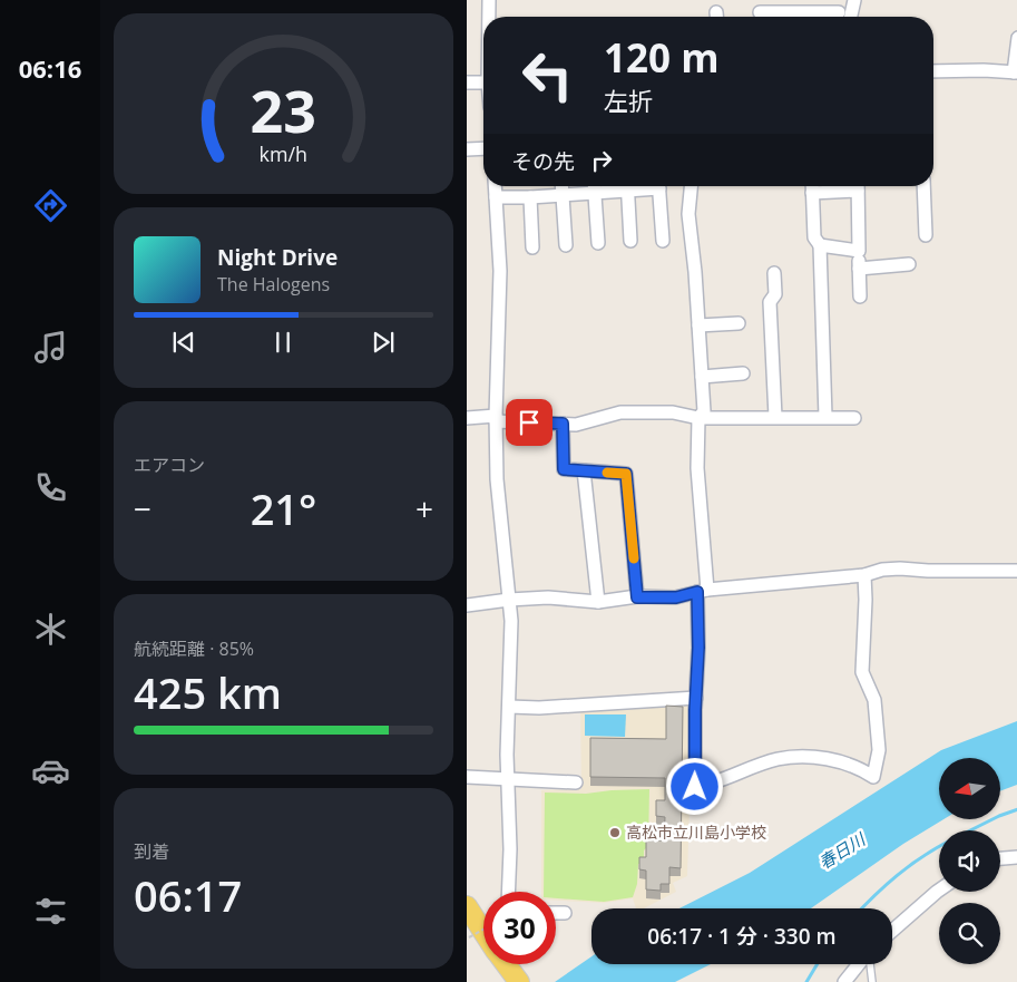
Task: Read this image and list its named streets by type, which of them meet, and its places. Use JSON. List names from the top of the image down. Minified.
{"water":["春日川"],"places":["高松市立川島小学校"],"north":"left","page":{"tabs":"06:16","turn":["120 m","左折"],"then":"その先","song":["Night Drive","The Halogens"],"tile":["エアコン",["航続距離 · 85%","425 km"],["到着","06:17"]],"heat":["−","21°","+"],"limit":"30","trip":"06:17 · 1 分 · 330 m","gauge":["23","km/h"]}}
